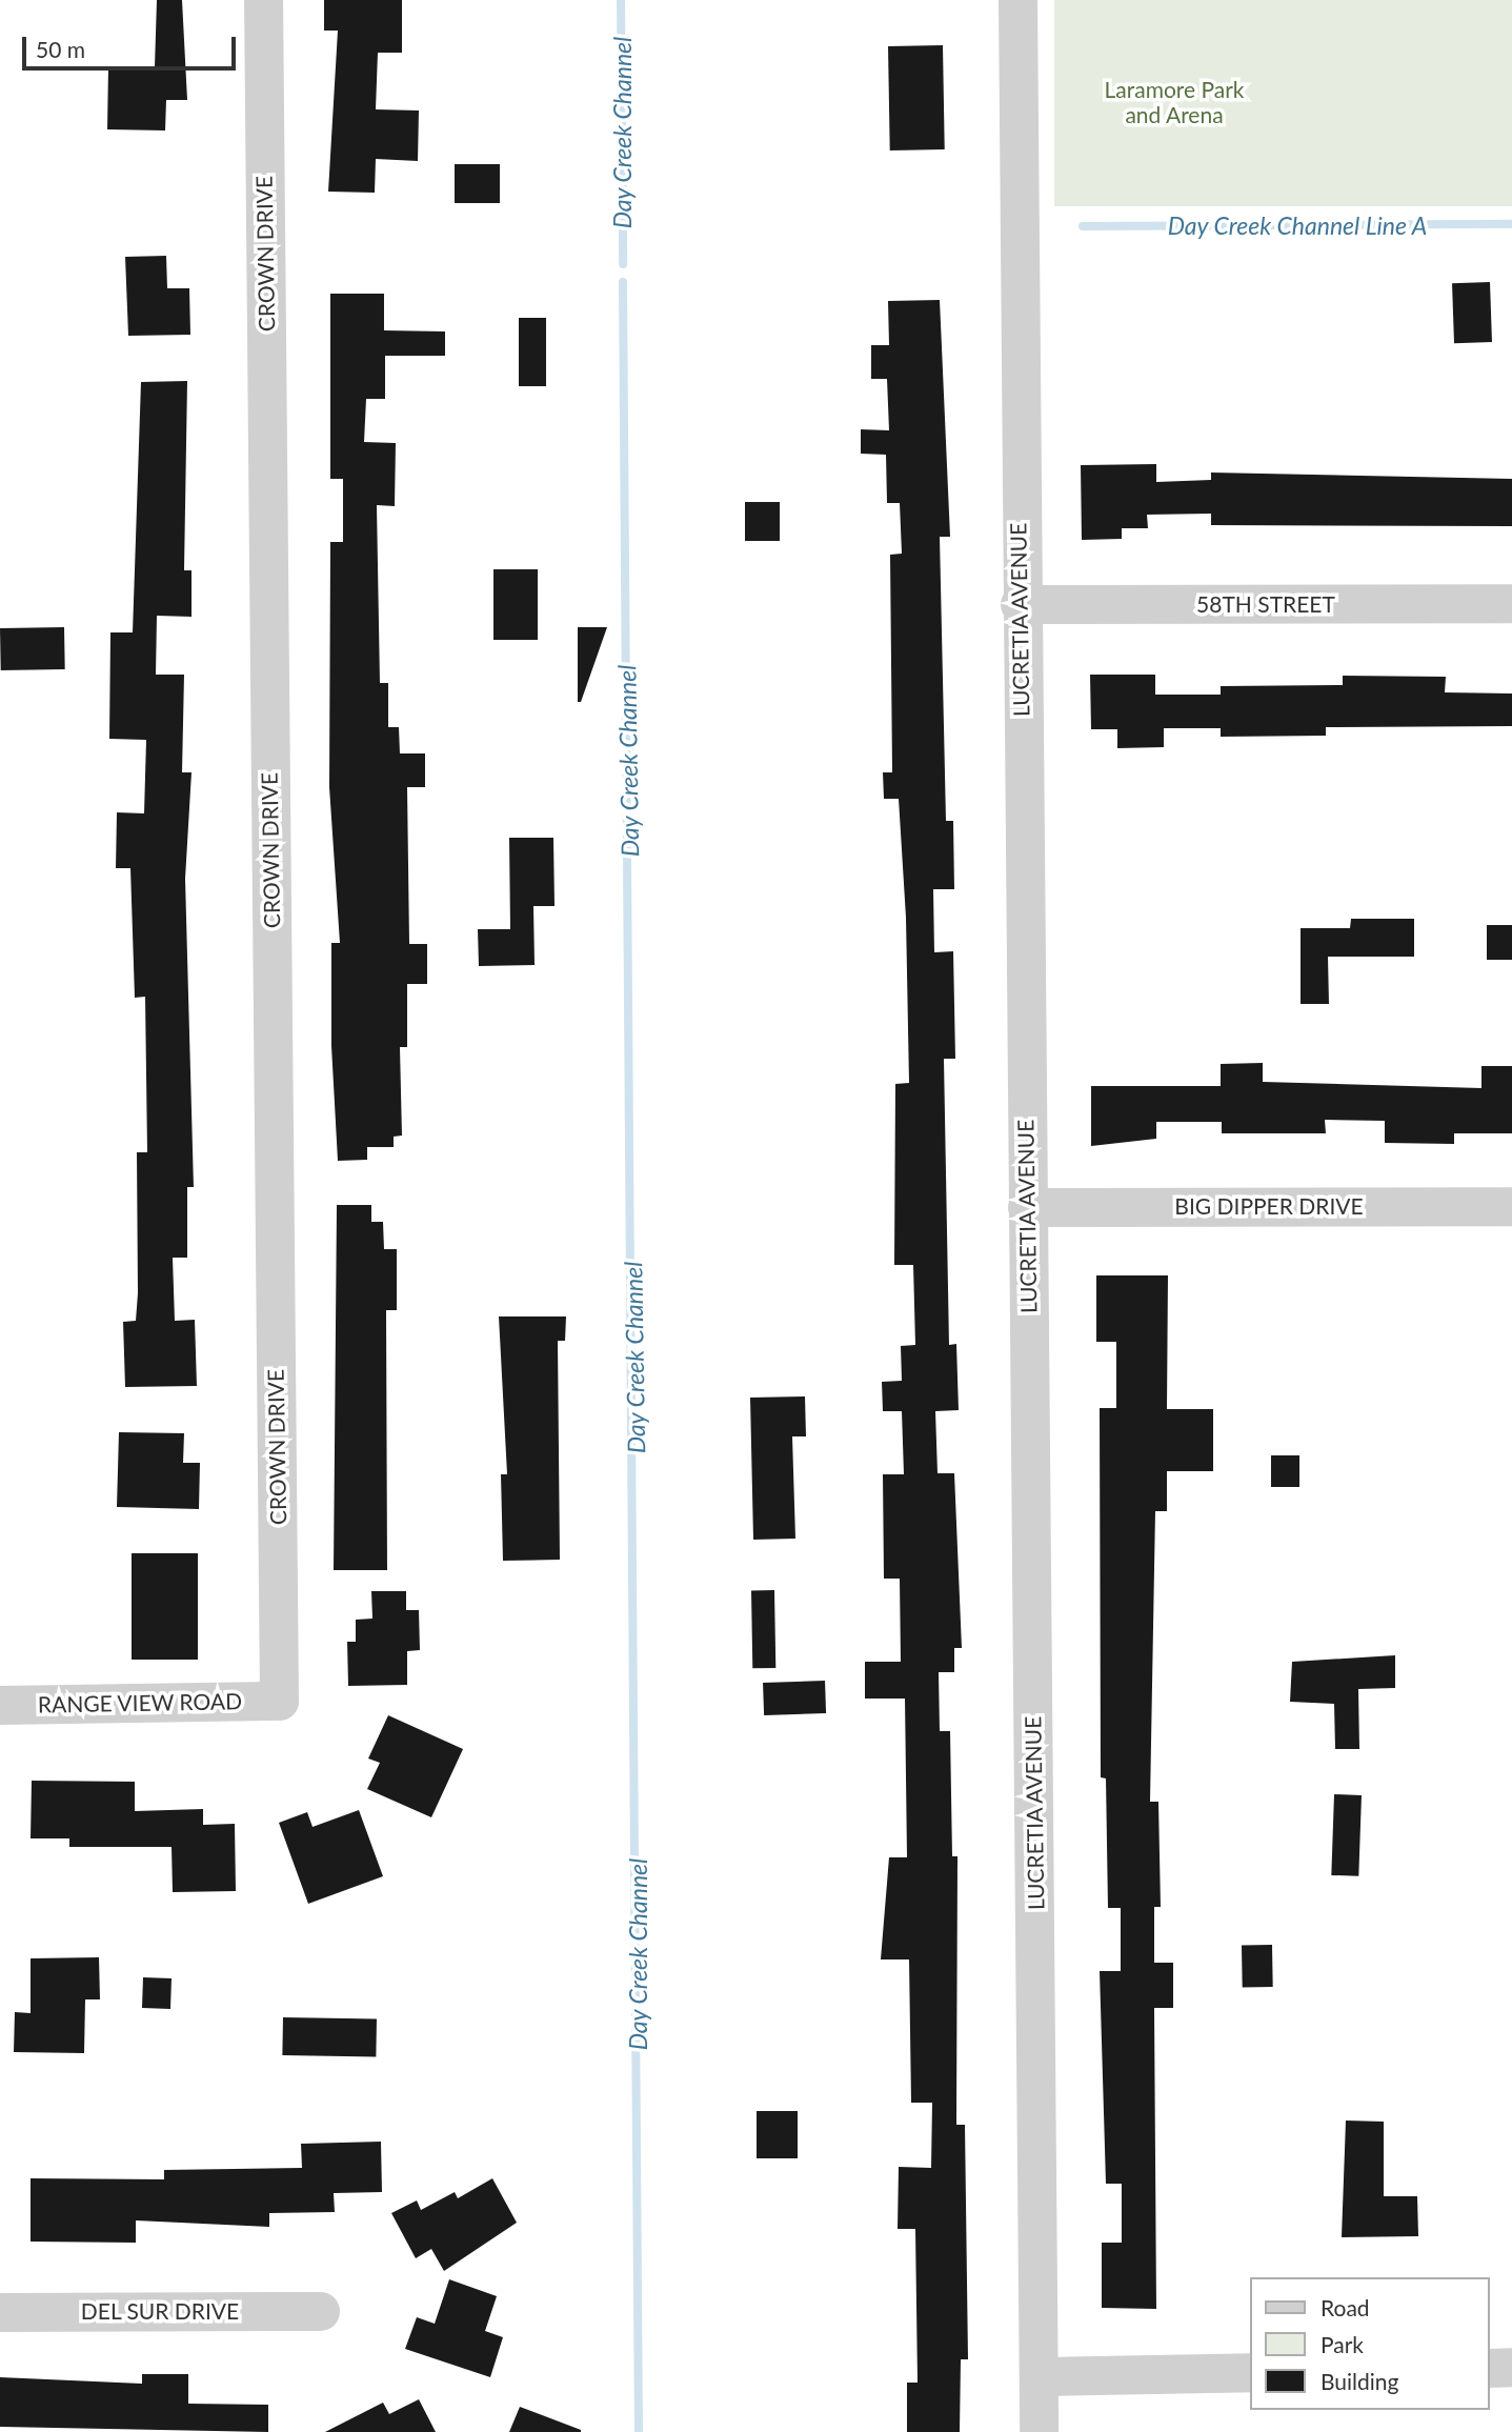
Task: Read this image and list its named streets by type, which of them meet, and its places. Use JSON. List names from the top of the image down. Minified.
{"streets":{"street":["CROWN DRIVE","58TH STREET","LUCRETIA AVENUE","BIG DIPPER DRIVE","RANGE VIEW ROAD","DEL SUR DRIVE"]},"crossings":[["CROWN DRIVE","RANGE VIEW ROAD"],["58TH STREET","LUCRETIA AVENUE"],["LUCRETIA AVENUE","BIG DIPPER DRIVE"]],"water":["Day Creek Channel","Day Creek Channel Line A"],"parks":["Laramore Park and Arena"],"legend":["Road","Park","Building"],"scale_bar":"50 m"}
